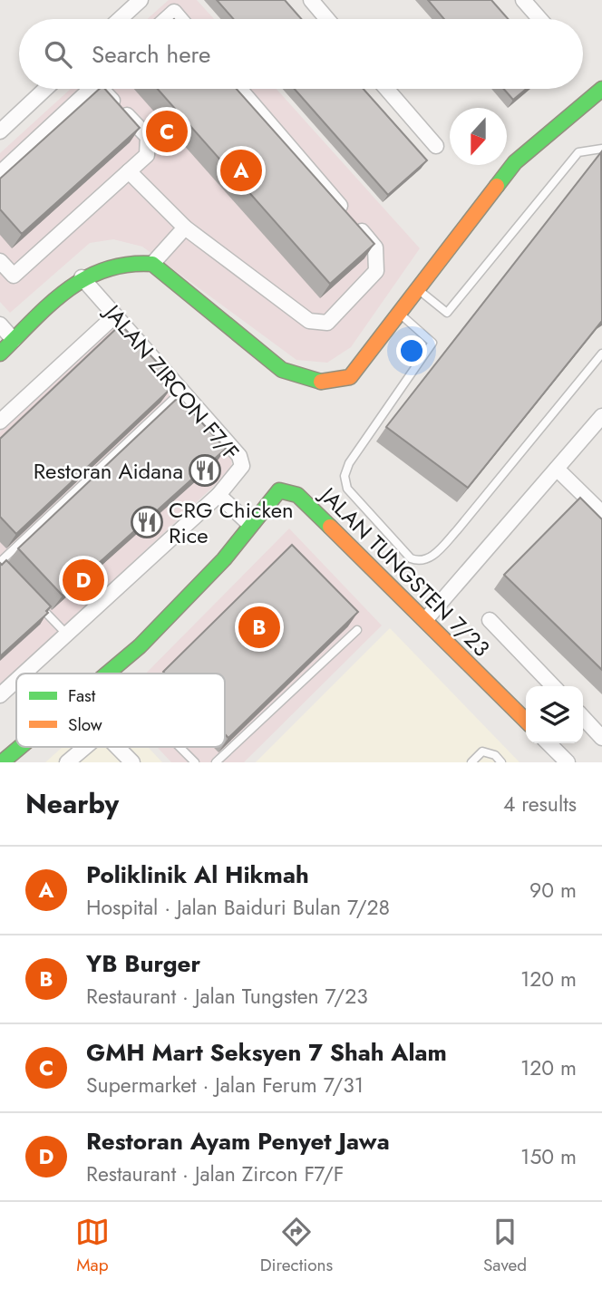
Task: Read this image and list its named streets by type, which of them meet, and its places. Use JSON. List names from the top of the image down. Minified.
{"streets":{"street":["JALAN ZIRCON F7/F","JALAN TUNGSTEN 7/23"]},"places":{"restaurant":["Restoran Aidana","CRG Chicken Rice"]},"legend":["Fast","Slow"],"north":"bottom","page":{"search":"Search here","pins":["C","A","D","B"],"heading":["Nearby","4 results"],"list":[{"mark":"A","name":"Poliklinik Al Hikmah","note":"Hospital · Jalan Baiduri Bulan 7/28","value":"90 m"},{"mark":"B","name":"YB Burger","note":"Restaurant · Jalan Tungsten 7/23","value":"120 m"},{"mark":"C","name":"GMH Mart Seksyen 7 Shah Alam","note":"Supermarket · Jalan Ferum 7/31","value":"120 m"},{"mark":"D","name":"Restoran Ayam Penyet Jawa","note":"Restaurant · Jalan Zircon F7/F","value":"150 m"}],"nav":["Map","Directions","Saved"]}}
